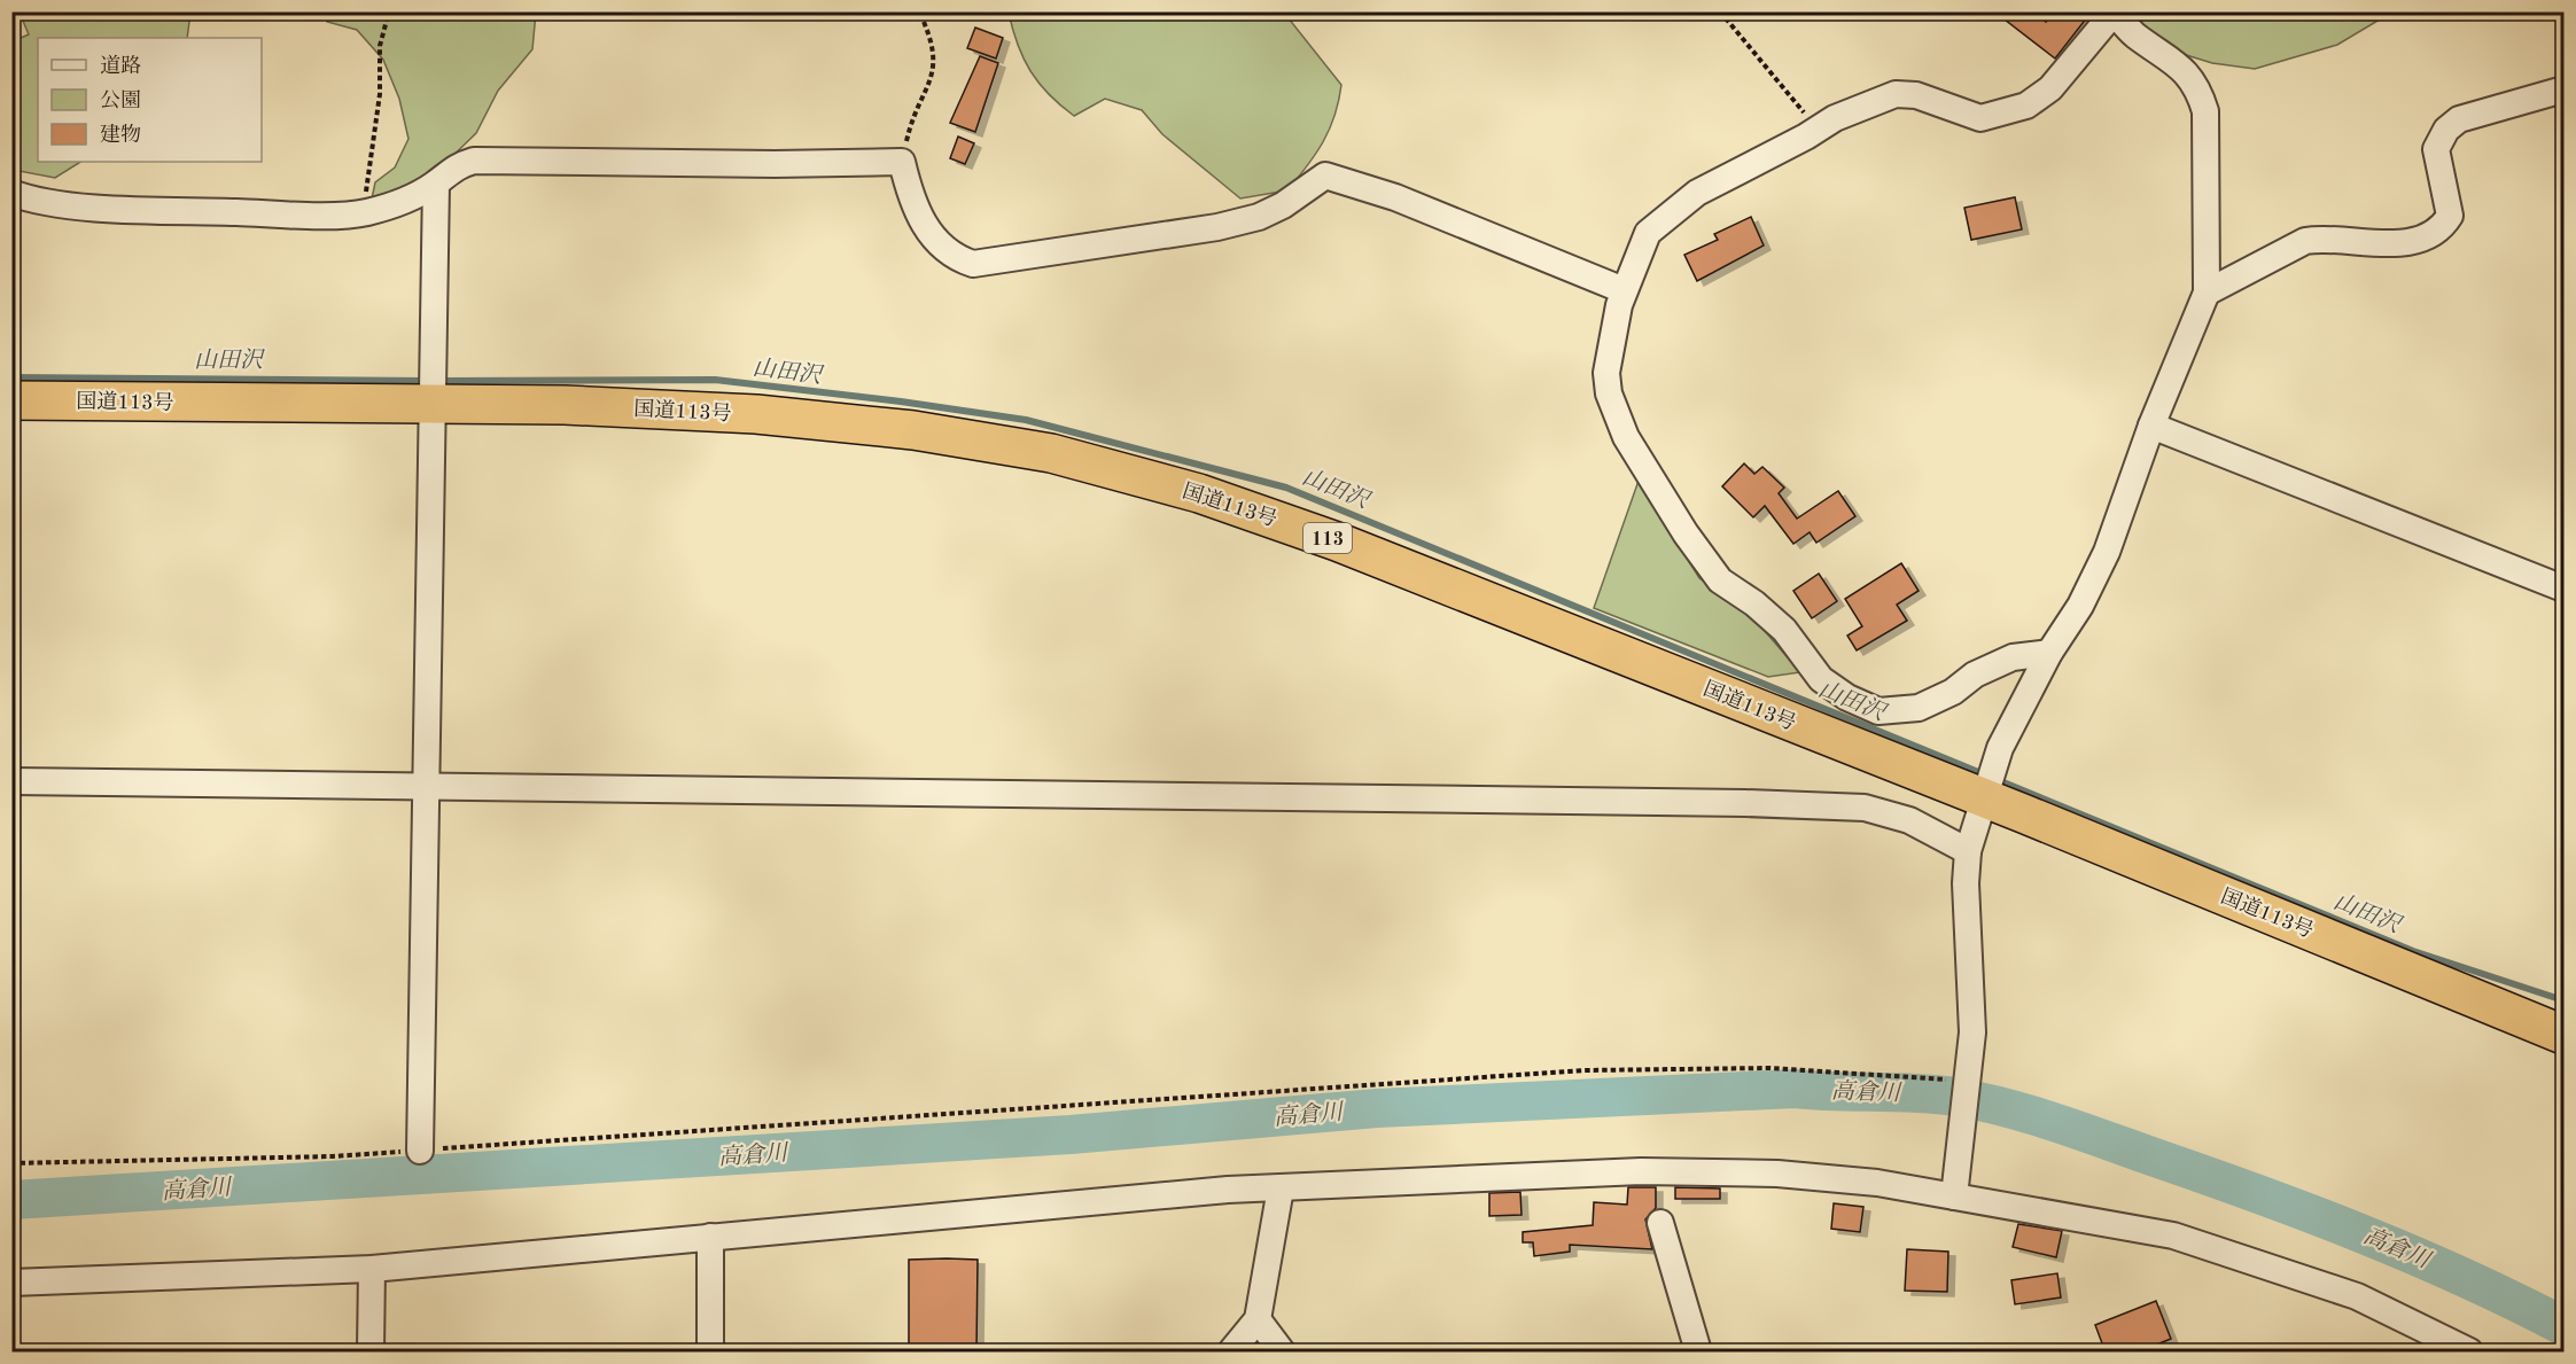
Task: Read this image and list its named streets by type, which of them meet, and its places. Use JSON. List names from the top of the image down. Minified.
{"streets":{"highway":["国道113号","113"]},"water":["山田沢","高倉川"],"legend":["道路","公園","建物"]}
